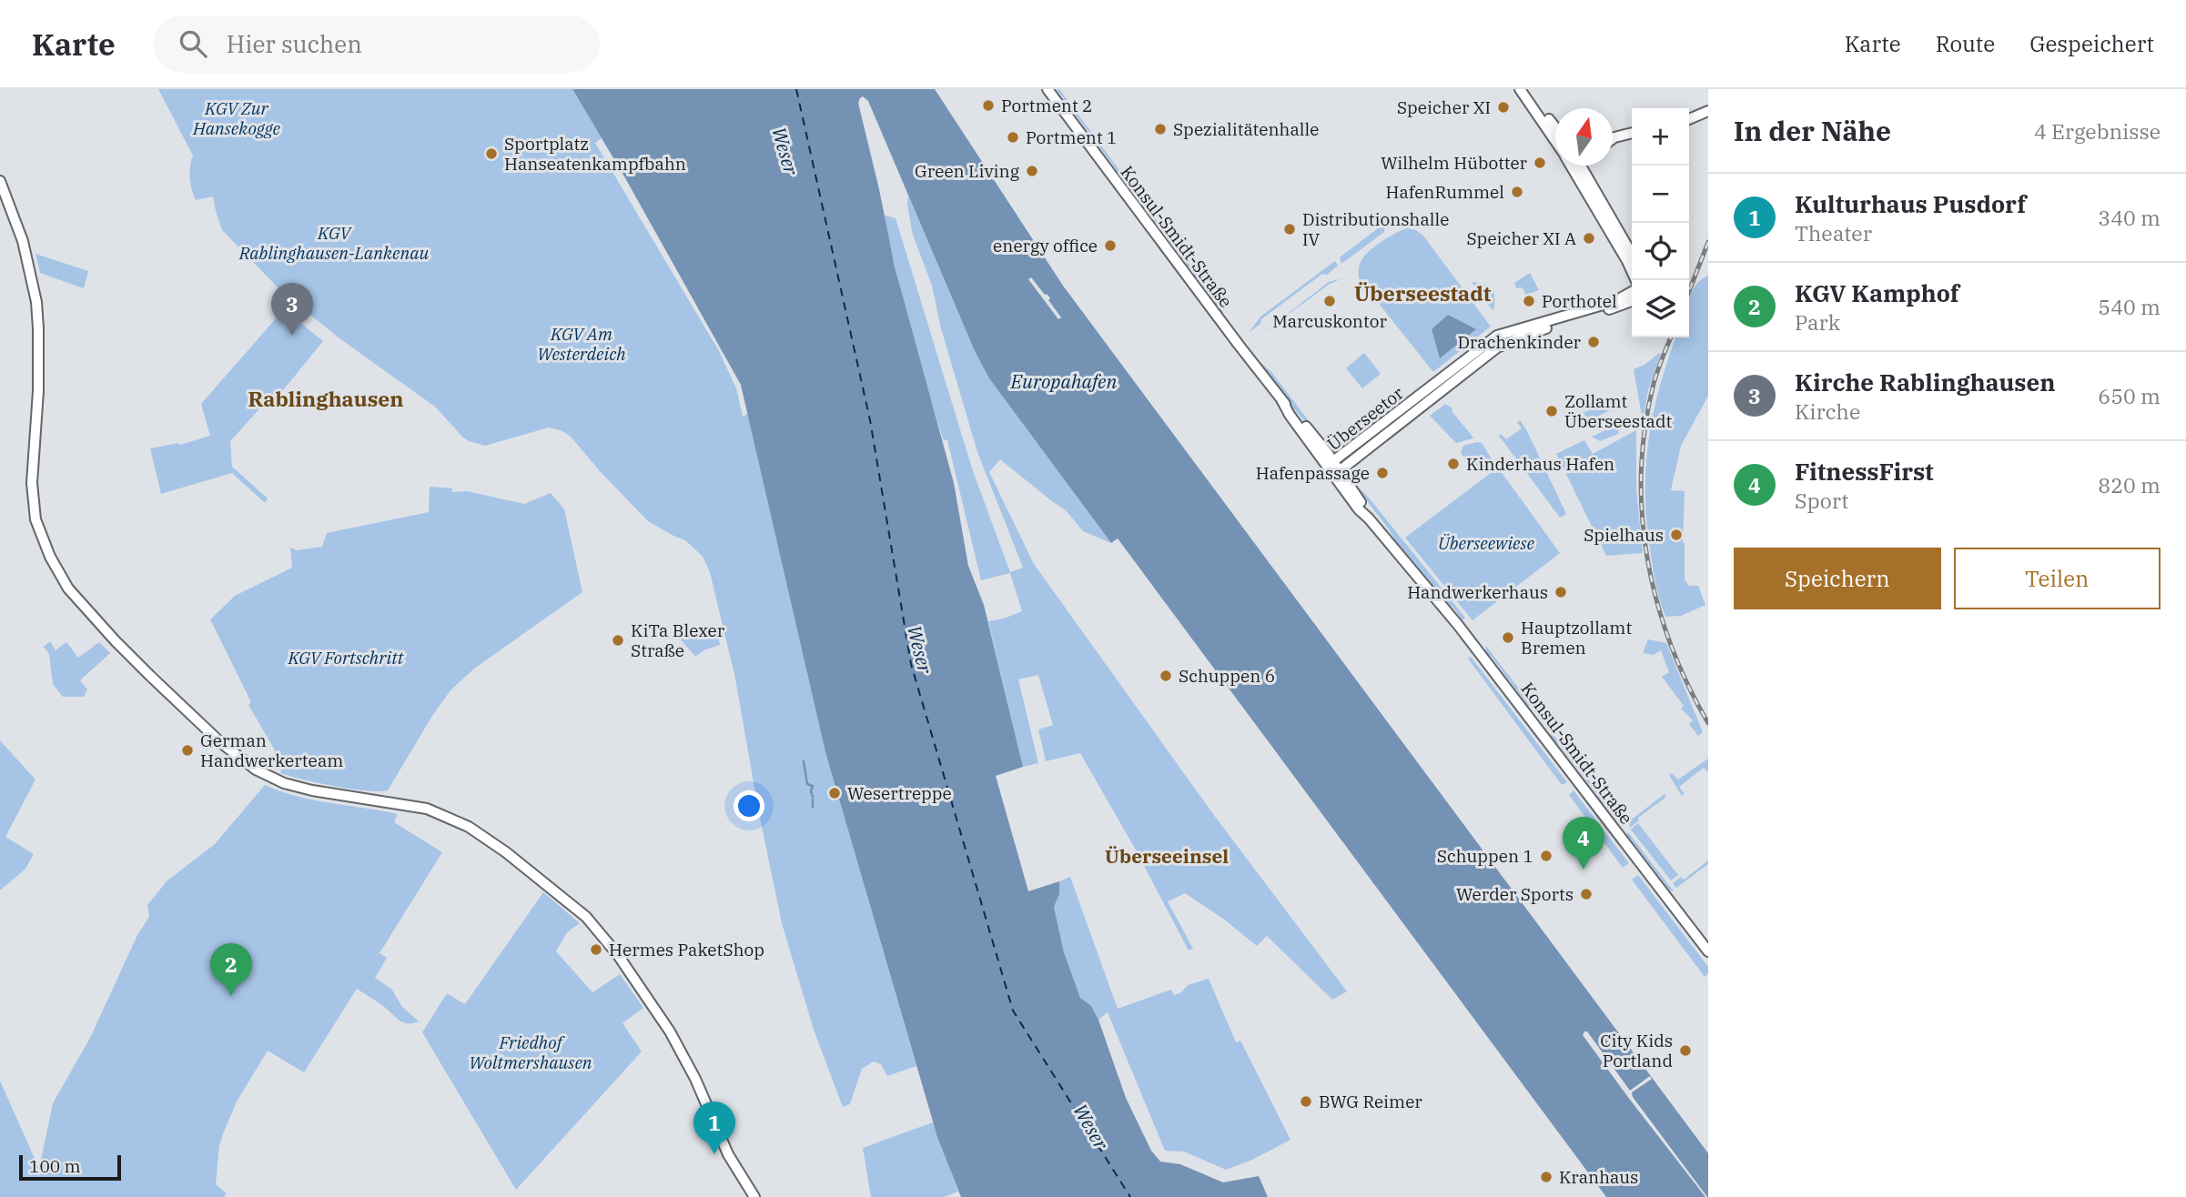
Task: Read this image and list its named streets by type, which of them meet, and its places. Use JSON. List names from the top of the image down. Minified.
{"streets":{"street":["Konsul-Smidt-Straße","Überseetor"]},"crossings":[["Konsul-Smidt-Straße","Überseetor"]],"districts":["Überseestadt","Rablinghausen","Überseeinsel"],"water":["Weser","Europahafen"],"parks":["KGV Zur Hansekogge","KGV Rablinghausen-Lankenau","KGV Am Westerdeich","Überseewiese","KGV Fortschritt","Friedhof Woltmershausen"],"places":["Portment 2","Speicher XI","Spezialitätenhalle","Portment 1","Sportplatz Hanseatenkampfbahn","Wilhelm Hübotter","Green Living","HafenRummel","Distributionshalle IV","Speicher XI A","energy office","Marcuskontor","Porthotel","Drachenkinder","Zollamt Überseestadt","Kinderhaus Hafen","Hafenpassage","Spielhaus","Handwerkerhaus","Hauptzollamt Bremen","KiTa Blexer Straße","Schuppen 6","German Handwerkerteam","Wesertreppe","Schuppen 1","Werder Sports","Hermes PaketShop","City Kids Portland","BWG Reimer","Kranhaus"],"scale_bar":"100 m","north":"top","page":{"header":"Karte","search":"Hier suchen","nav":["Karte","Route","Gespeichert"],"heading":["In der Nähe","4 Ergebnisse"],"map_buttons":["+","−"],"list":[{"mark":"1","name":"Kulturhaus Pusdorf","note":"Theater","value":"340 m"},{"mark":"2","name":"KGV Kamphof","note":"Park","value":"540 m"},{"mark":"3","name":"Kirche Rablinghausen","note":"Kirche","value":"650 m"},{"mark":"4","name":"FitnessFirst","note":"Sport","value":"820 m"}],"pins":["3","4","2","1"],"buttons":["Speichern","Teilen"],"scale":"100 m"}}
